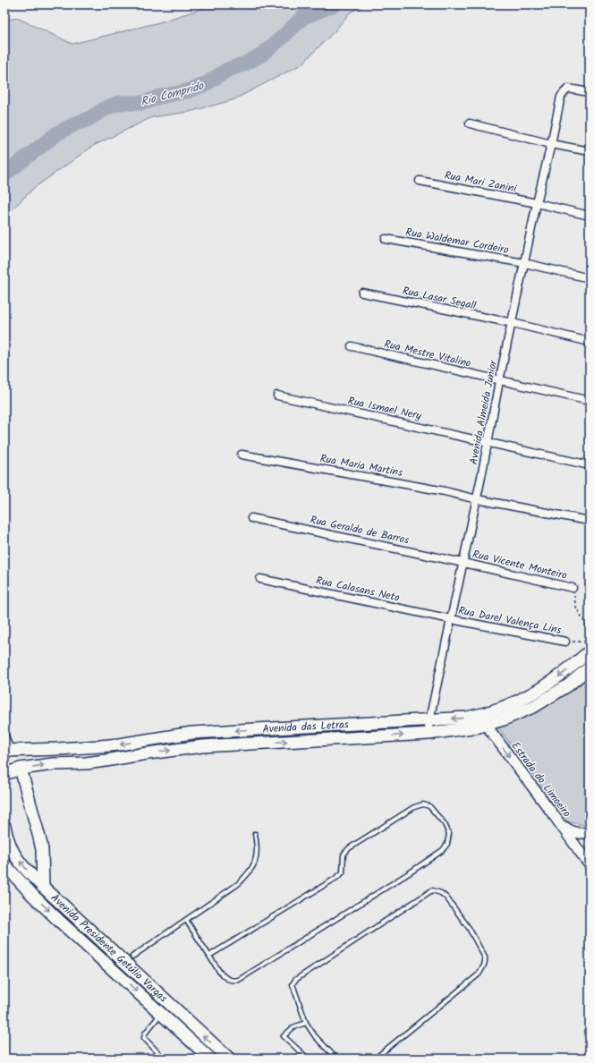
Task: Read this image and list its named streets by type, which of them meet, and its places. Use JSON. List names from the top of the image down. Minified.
{"streets":{"main road":["Avenida das Letras","Estrada do Limoeiro","Avenida Presidente Getúlio Vargas"],"street":["Rua Mari Zanini","Rua Waldemar Cordeiro","Rua Lasar Segall","Rua Mestre Vitalino","Rua Ismael Nery","Avenida Almeida Junior","Rua Maria Martins","Rua Geraldo de Barros","Rua Vicente Monteiro","Rua Calasans Neto","Rua Darel Valença Lins"]},"crossings":[["Rua Mari Zanini","Avenida Almeida Junior"],["Rua Waldemar Cordeiro","Avenida Almeida Junior"],["Rua Lasar Segall","Avenida Almeida Junior"],["Rua Mestre Vitalino","Avenida Almeida Junior"],["Rua Ismael Nery","Avenida Almeida Junior"],["Avenida Almeida Junior","Rua Maria Martins"],["Avenida Almeida Junior","Rua Geraldo de Barros"],["Avenida Almeida Junior","Rua Vicente Monteiro"],["Avenida Almeida Junior","Rua Calasans Neto"],["Avenida Almeida Junior","Rua Darel Valença Lins"],["Avenida Almeida Junior","Avenida das Letras"],["Rua Geraldo de Barros","Rua Vicente Monteiro"],["Rua Calasans Neto","Rua Darel Valença Lins"],["Avenida das Letras","Estrada do Limoeiro"]],"one_way":["Estrada do Limoeiro"],"water":["Rio Comprido"]}
